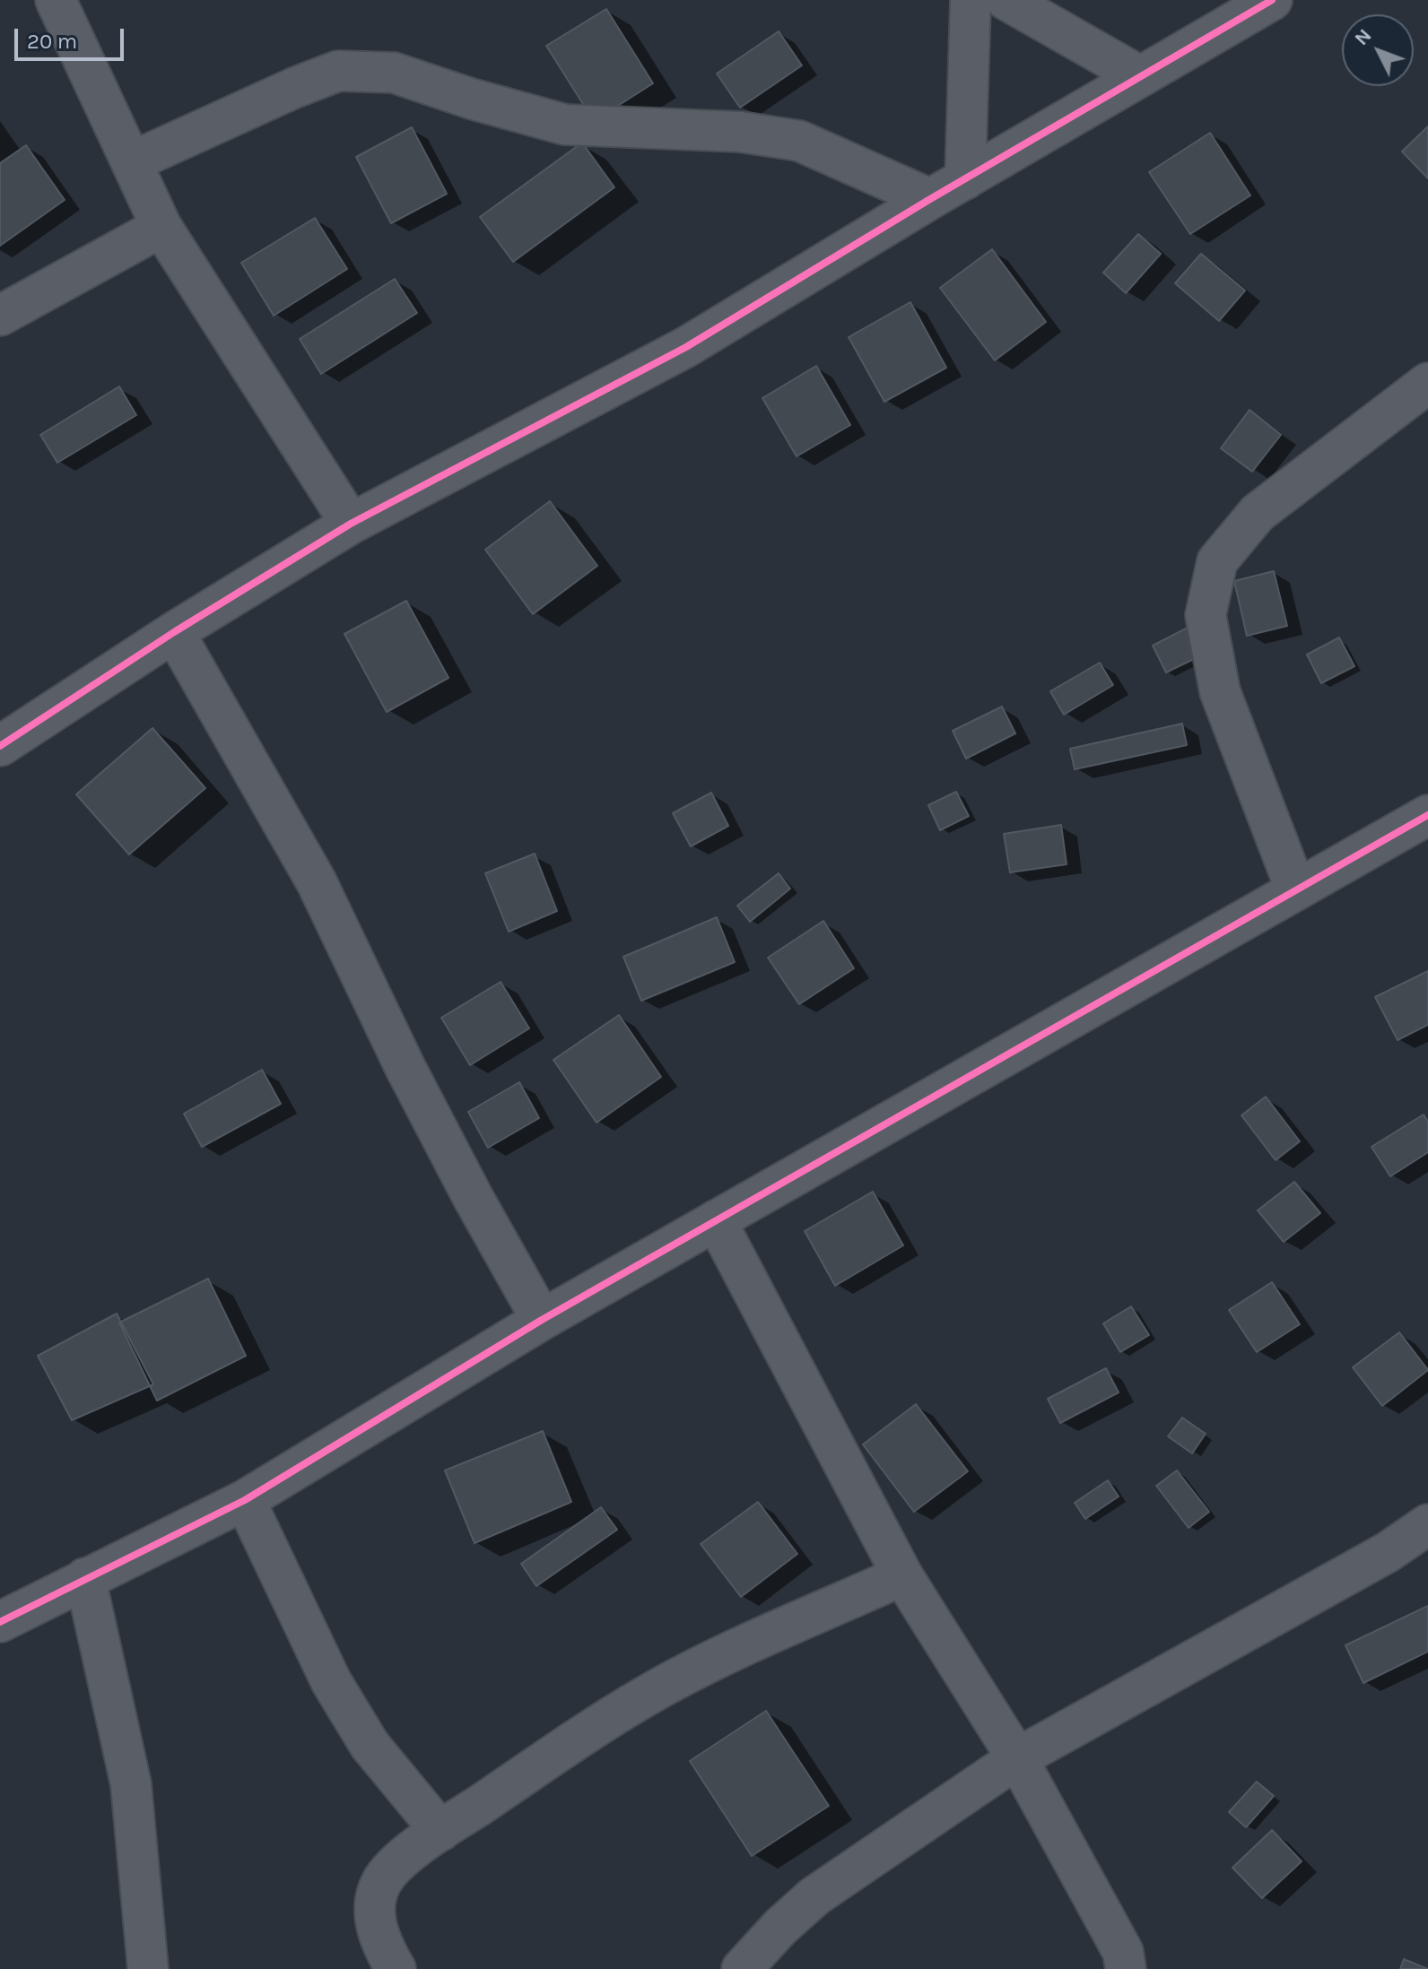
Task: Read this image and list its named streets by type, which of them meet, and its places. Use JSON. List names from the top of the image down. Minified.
{"scale_bar":"20 m","north":"top left"}
